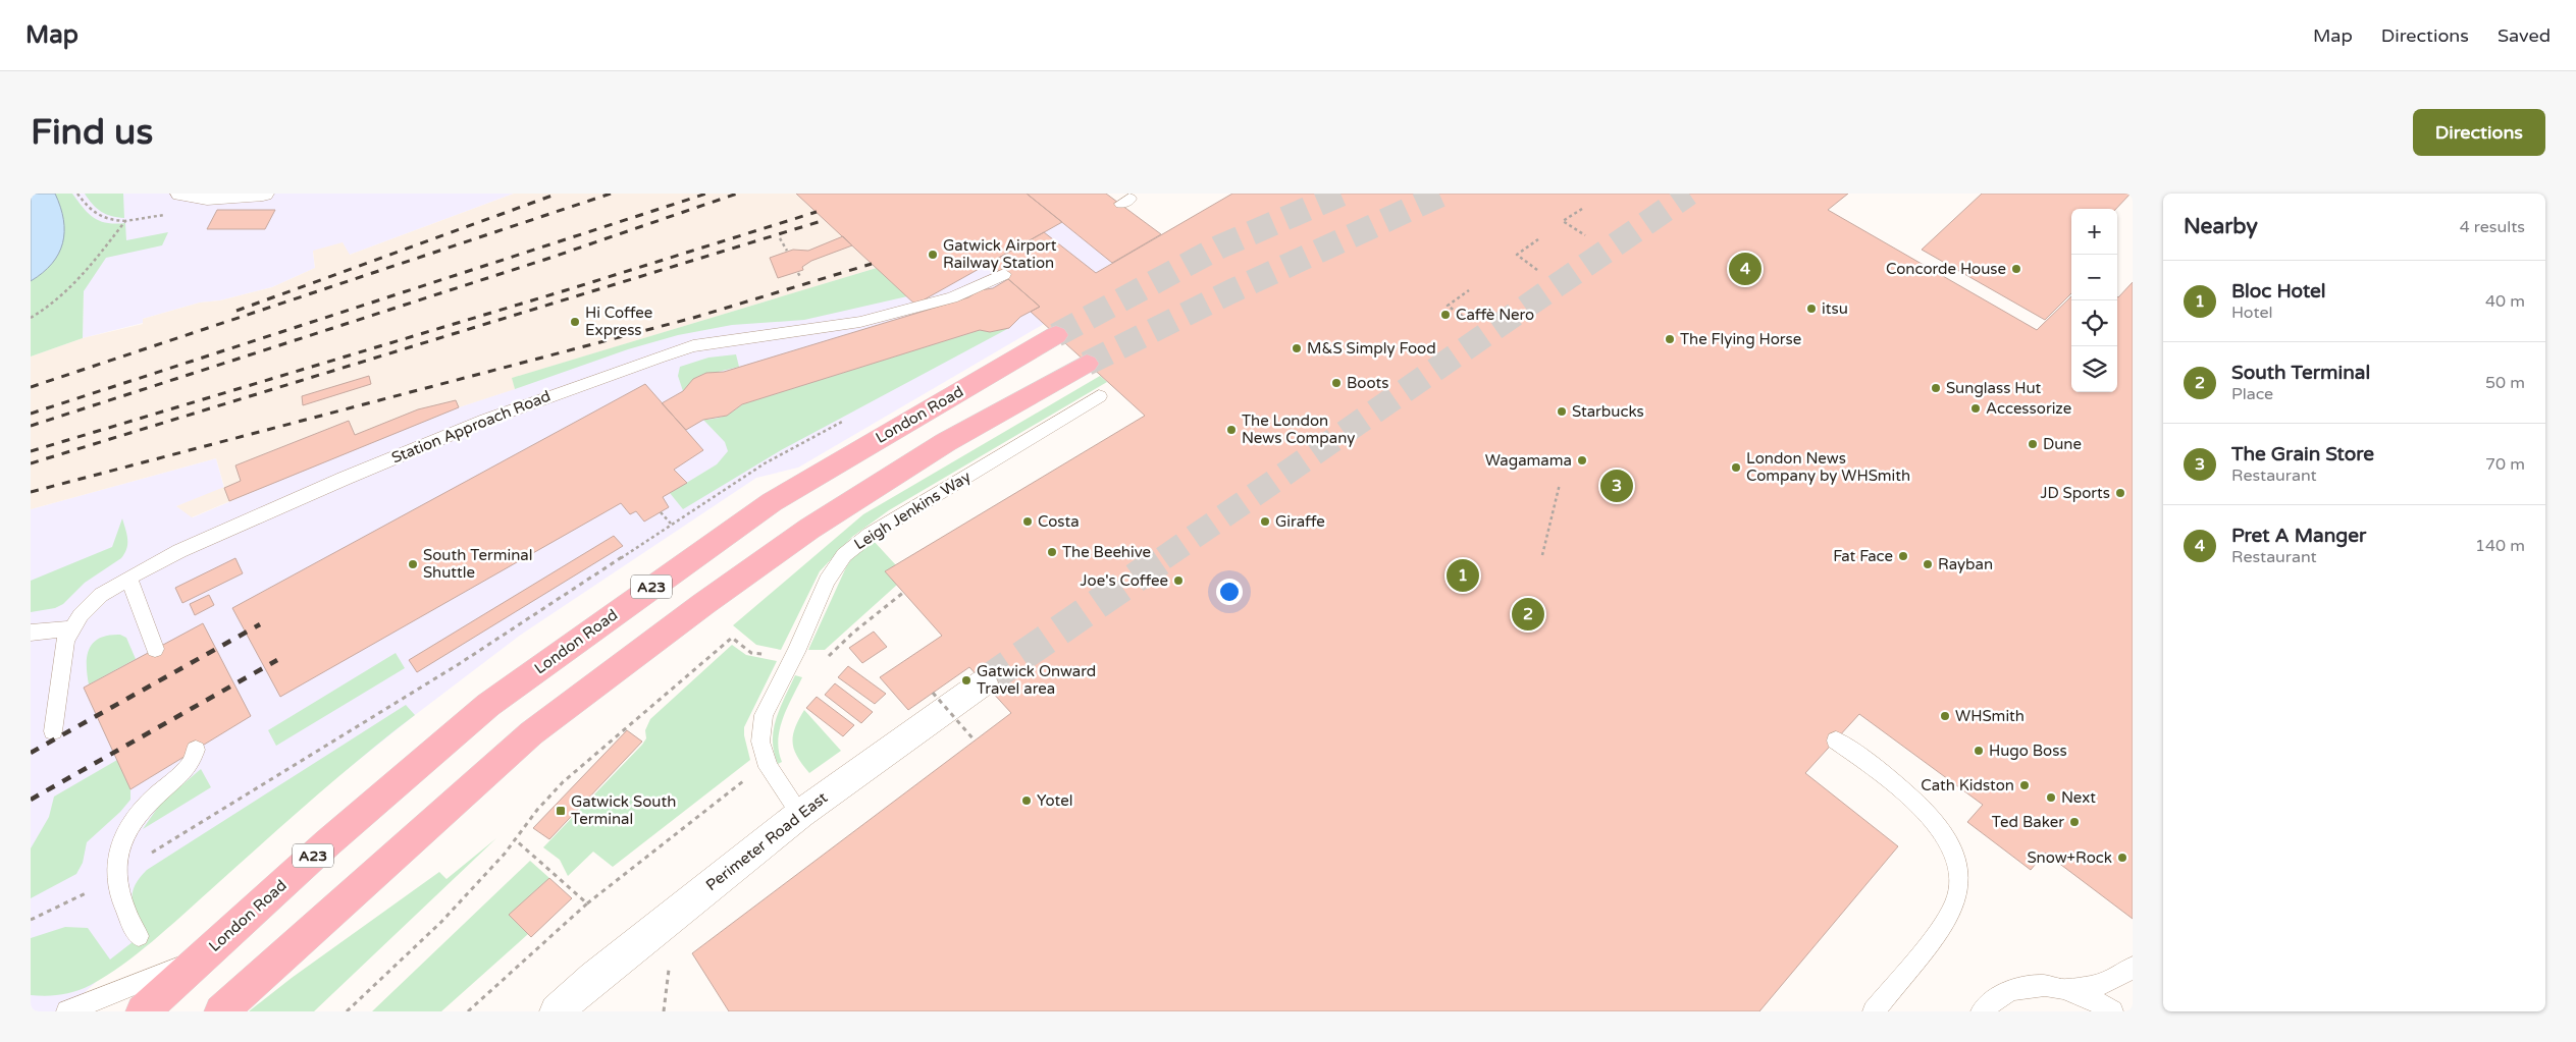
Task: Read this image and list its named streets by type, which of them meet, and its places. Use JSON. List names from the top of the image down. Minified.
{"streets":{"main road":["London Road","A23"],"street":["Perimeter Road East"],"lane":["Station Approach Road","Leigh Jenkins Way"]},"crossings":[["Leigh Jenkins Way","Perimeter Road East"]],"places":{"other":["Gatwick Airport Railway Station","Concorde House","itsu","Caffè Nero","Hi Coffee Express","The Flying Horse","M&S Simply Food","Boots","Sunglass Hut","Accessorize","Starbucks","The London News Company","Dune","Wagamama","London News Company by WHSmith","JD Sports","Costa","Giraffe","The Beehive","Fat Face","South Terminal Shuttle","Rayban","Joe's Coffee","Gatwick Onward Travel area","WHSmith","Hugo Boss","Cath Kidston","Next","Yotel","Ted Baker","Snow+Rock"],"transit":["Gatwick South Terminal"]},"page":{"header":"Map","nav":["Map","Directions","Saved"],"buttons":"Directions","title":"Find us","heading":["Nearby","4 results"],"map_buttons":["+","−"],"pins":["4","3","1","2"],"list":[{"mark":"1","name":"Bloc Hotel","note":"Hotel","value":"40 m"},{"mark":"2","name":"South Terminal","note":"Place","value":"50 m"},{"mark":"3","name":"The Grain Store","note":"Restaurant","value":"70 m"},{"mark":"4","name":"Pret A Manger","note":"Restaurant","value":"140 m"}]}}
